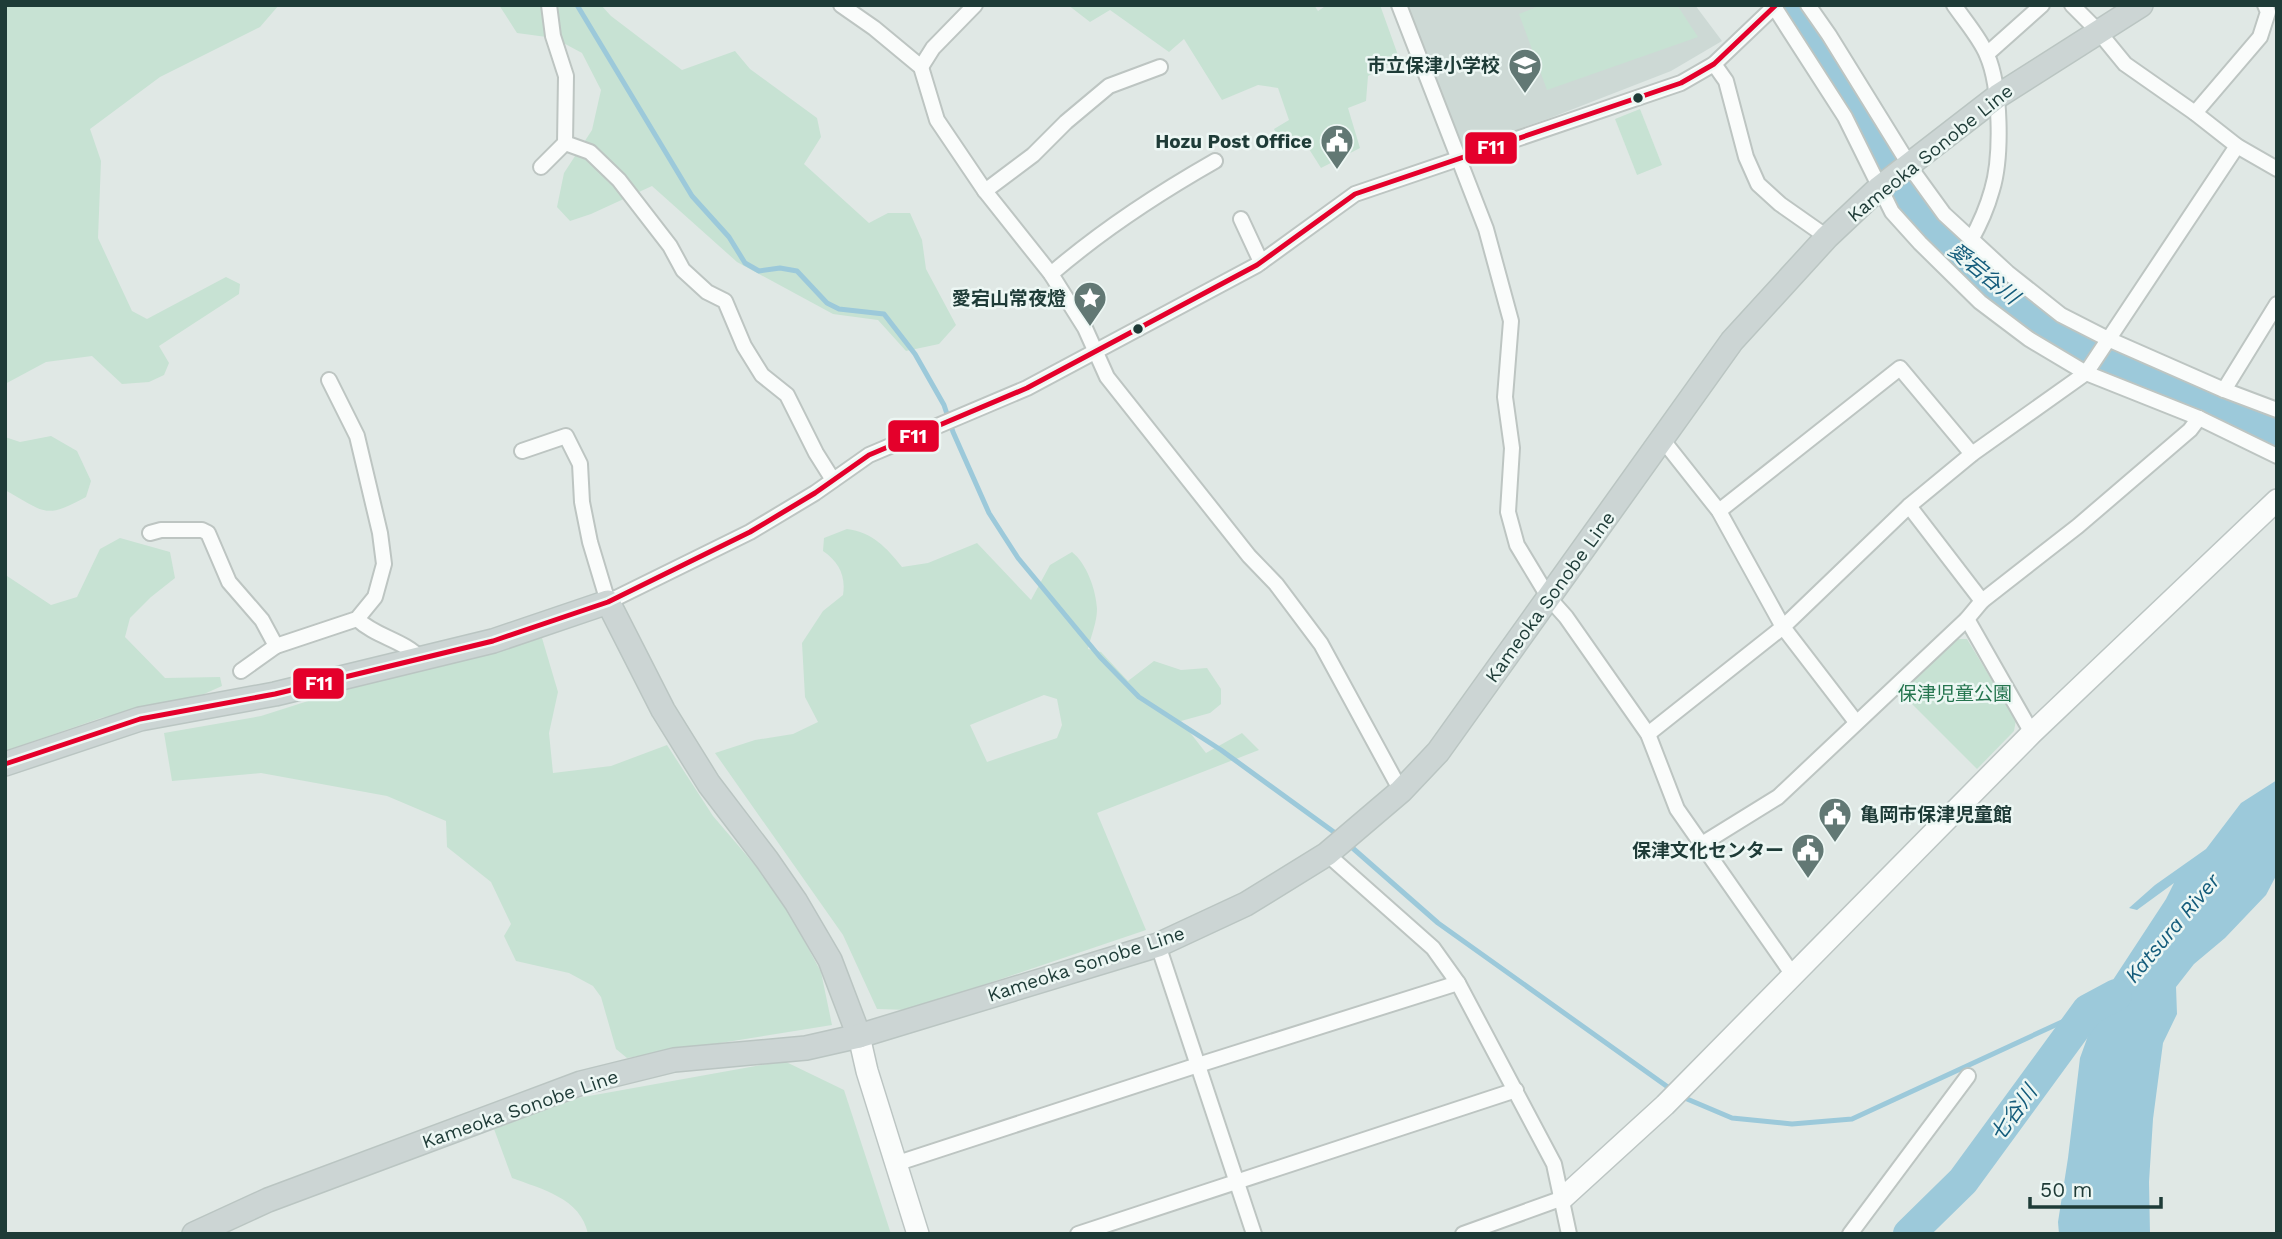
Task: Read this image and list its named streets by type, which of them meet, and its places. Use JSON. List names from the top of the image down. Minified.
{"streets":{"main road":["Kameoka Sonobe Line"]},"water":["愛宕谷川","Katsura River","七谷川"],"parks":["保津児童公園"],"places":{"school or university":["市立保津小学校"],"public building":["Hozu Post Office","亀岡市保津児童館","保津文化センター"],"place":["愛宕山常夜燈"]},"lines":["transit line F11"],"scale_bar":"50 m"}
